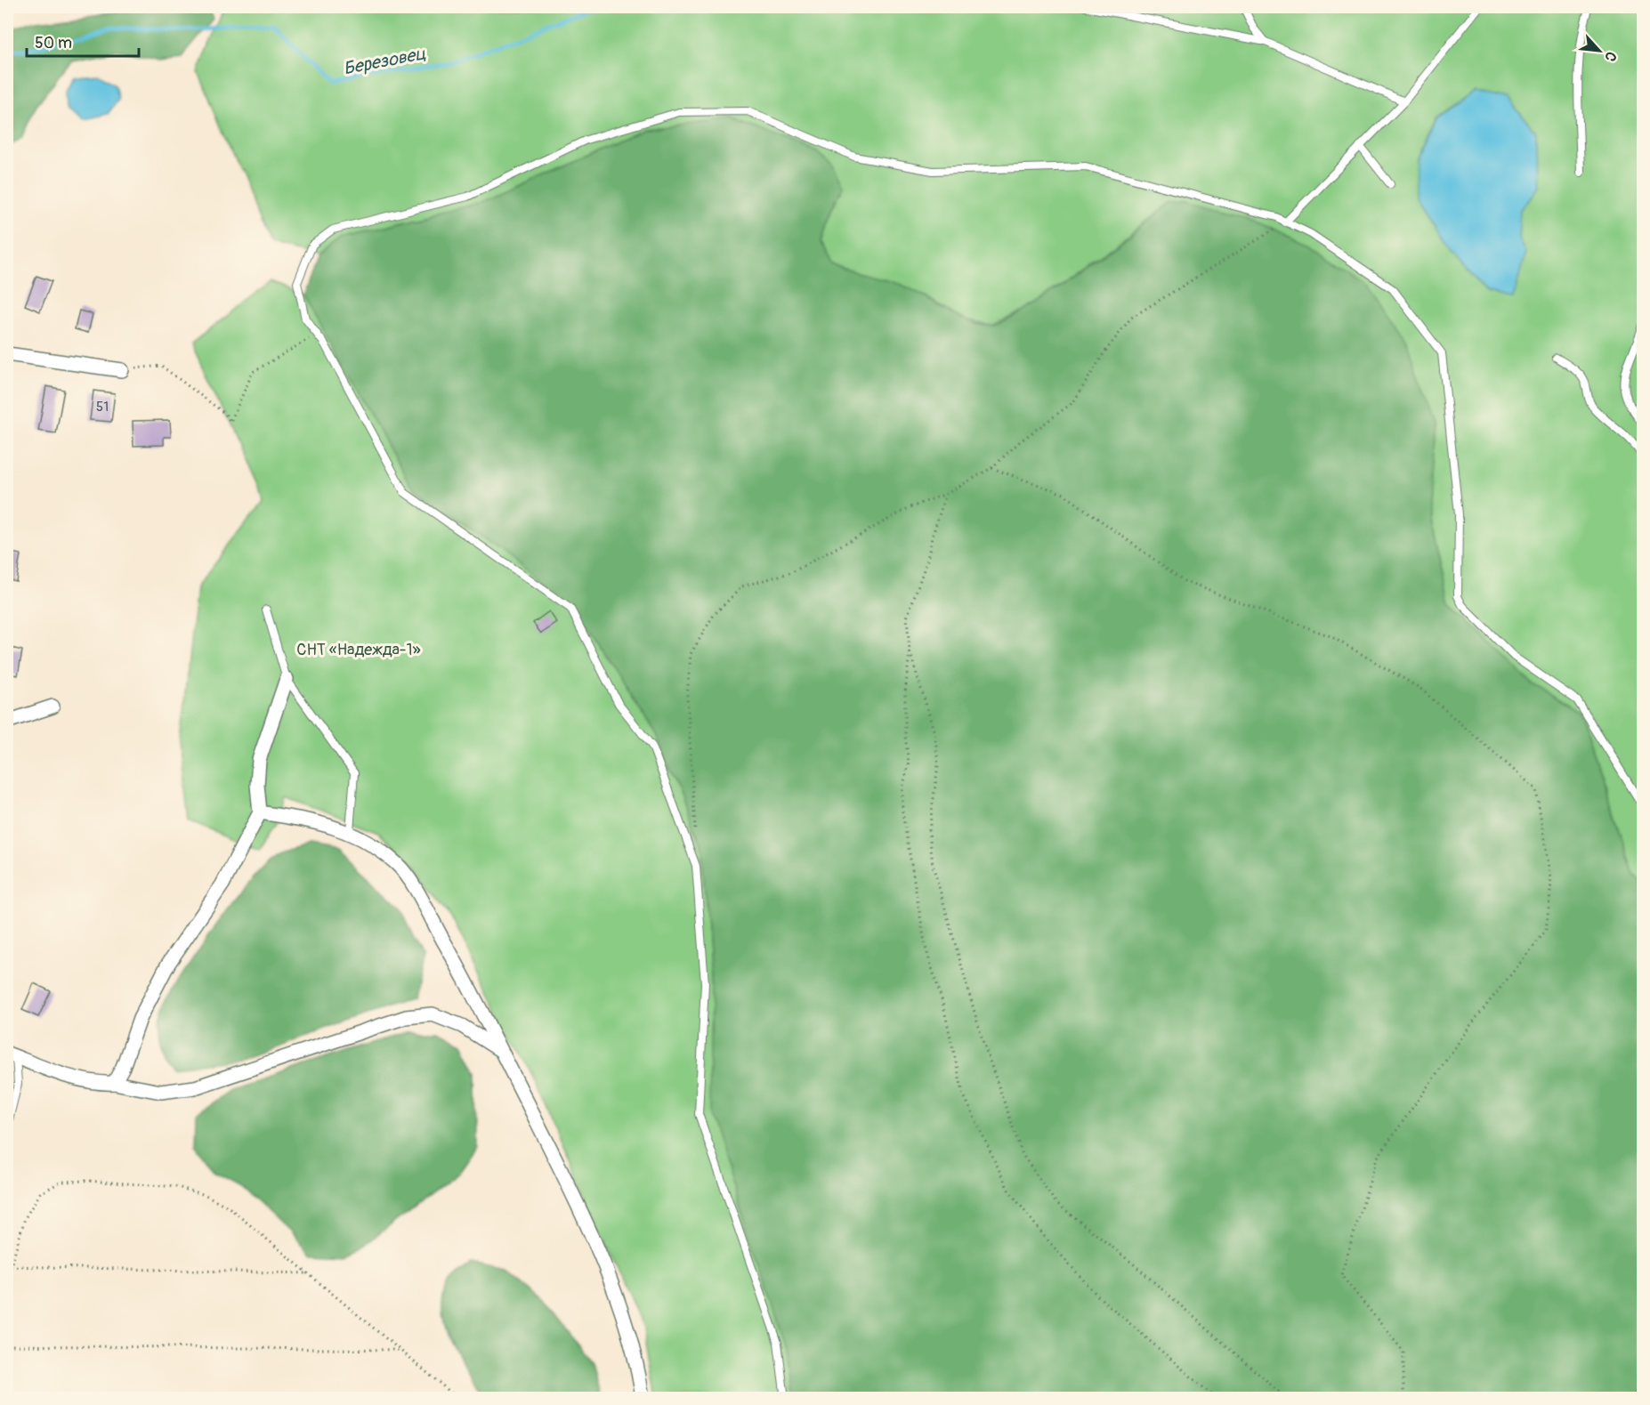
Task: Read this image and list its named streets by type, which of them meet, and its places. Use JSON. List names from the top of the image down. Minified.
{"water":["Березовец"],"parks":["СНТ «Надежда-1»"],"house_numbers":["51"],"scale_bar":"50 m","north":"bottom right"}
